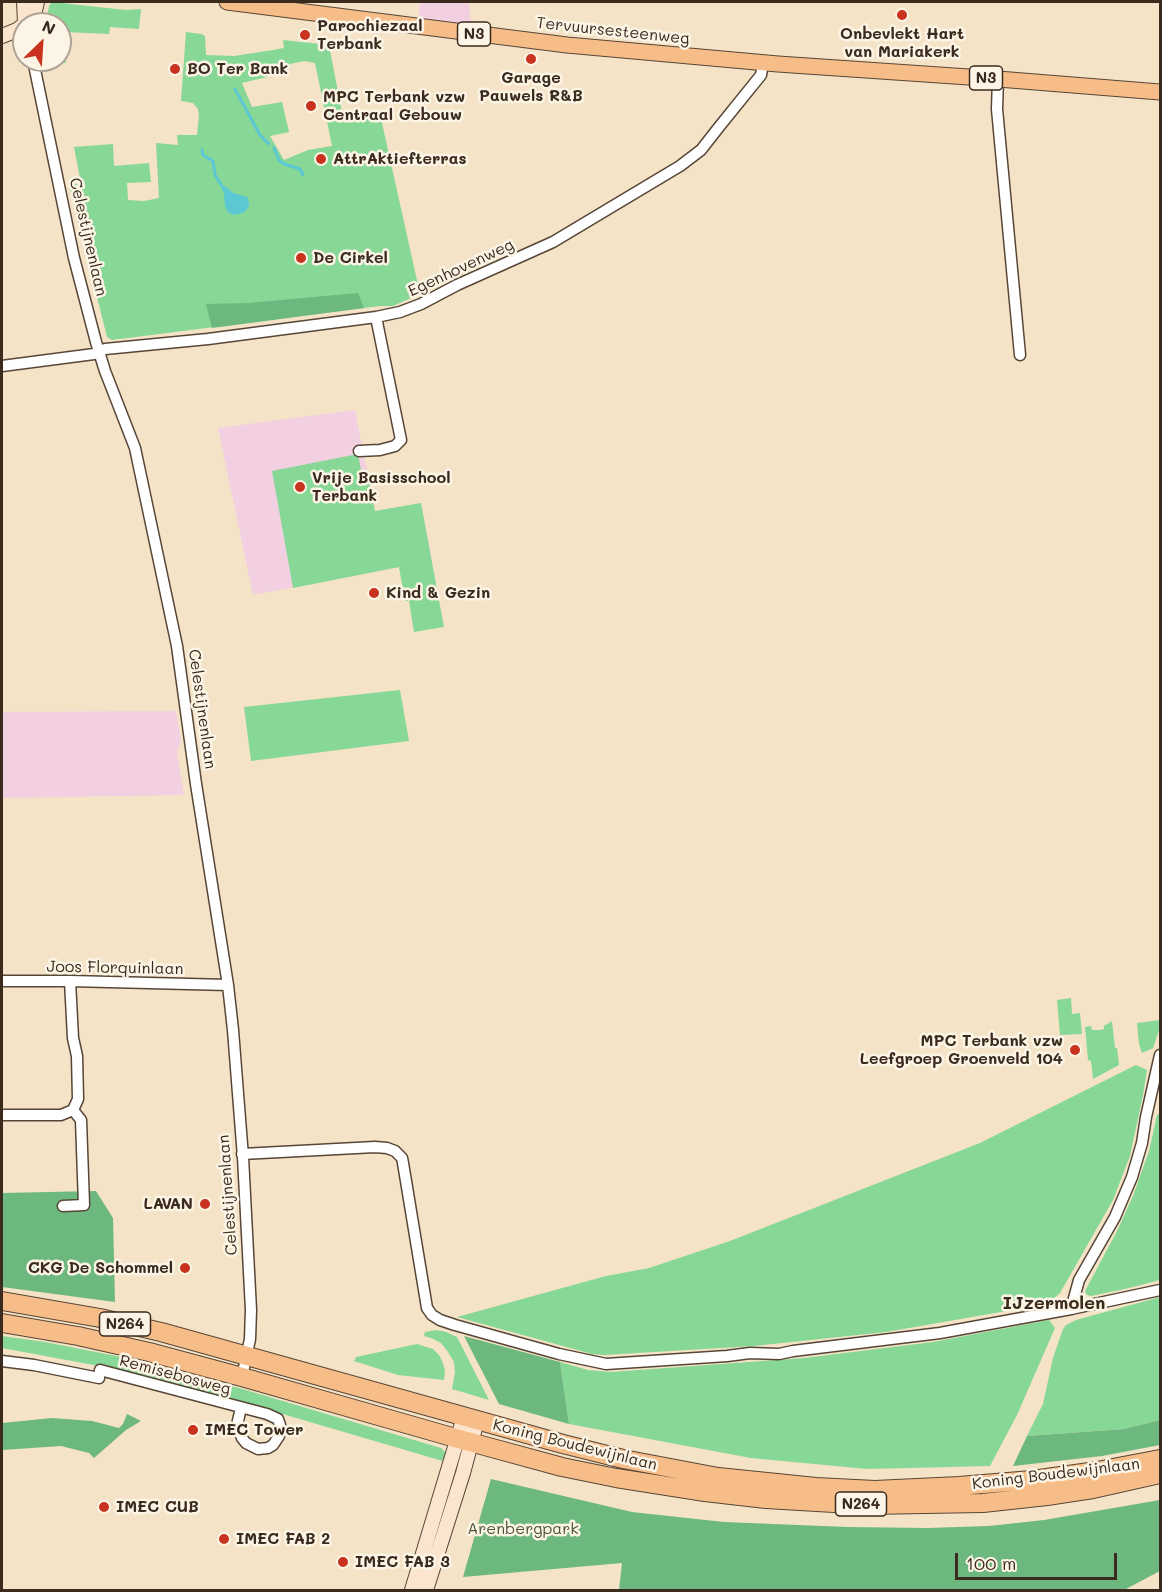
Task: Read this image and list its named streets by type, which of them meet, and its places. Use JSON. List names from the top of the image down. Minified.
{"streets":{"highway":["N264","Koning Boudewijnlaan"],"main road":["Tervuursesteenweg","N3"],"street":["Celestijnenlaan","Egenhovenweg","Joos Florquinlaan","Remisebosweg"]},"crossings":[["Tervuursesteenweg","Egenhovenweg"],["Celestijnenlaan","Egenhovenweg"],["Celestijnenlaan","Joos Florquinlaan"],["Celestijnenlaan","Koning Boudewijnlaan"]],"districts":["IJzermolen"],"parks":["Arenbergpark"],"places":["Onbevlekt Hart van Mariakerk","Parochiezaal Terbank","Garage Pauwels R&B","BO Ter Bank","MPC Terbank vzw Centraal Gebouw","AttrAktiefterras","De Cirkel","Vrije Basisschool Terbank","Kind & Gezin","MPC Terbank vzw Leefgroep Groenveld 104","LAVAN","CKG De Schommel","IMEC Tower","IMEC CUB","IMEC FAB 2","IMEC FAB 3"],"scale_bar":"100 m","north":"top right"}
